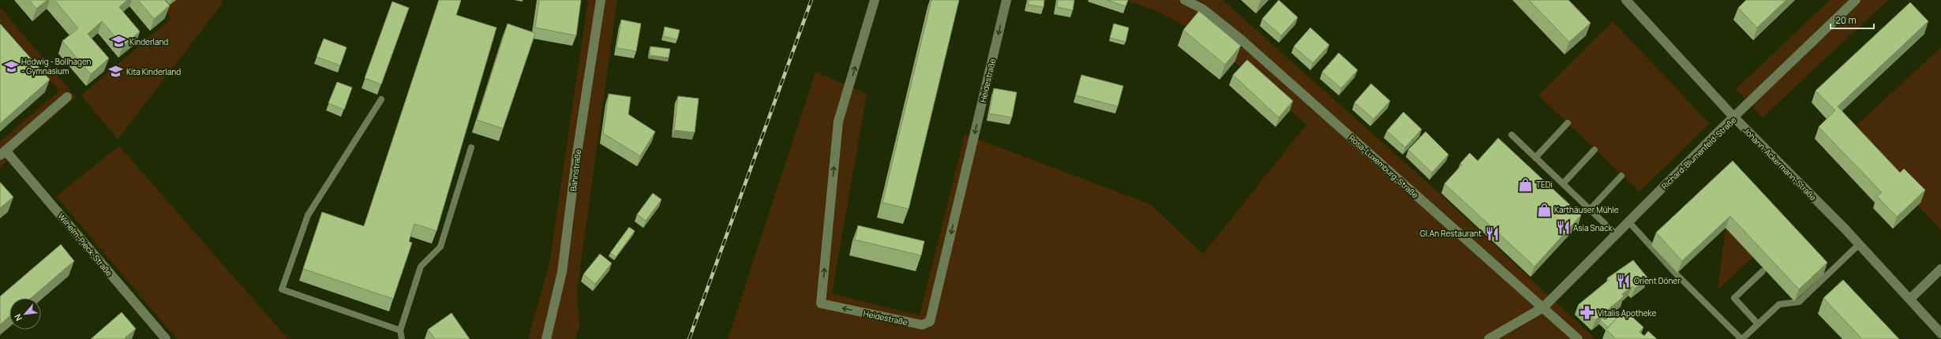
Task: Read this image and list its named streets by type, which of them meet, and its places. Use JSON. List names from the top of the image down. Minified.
{"streets":{"street":["Heidestraße","Richard-Blumenfeld-Straße","Johann-Ackermann-Straße","Rosa-Luxemburg-Straße","Bahnstraße","Wilhelm-Pieck-Straße"]},"crossings":[["Richard-Blumenfeld-Straße","Johann-Ackermann-Straße"],["Richard-Blumenfeld-Straße","Rosa-Luxemburg-Straße"]],"places":{"school or university":["Kinderland","Hedwig - Bollhagen - Gymnasium","Kita Kinderland"],"shop":["TEDi","Karthäuser Mühle"],"restaurant":["Asia Snack","GI.An Restaurant","Orient Döner"],"pharmacy":["Vitalis Apotheke"]},"scale_bar":"20 m","north":"bottom left"}
